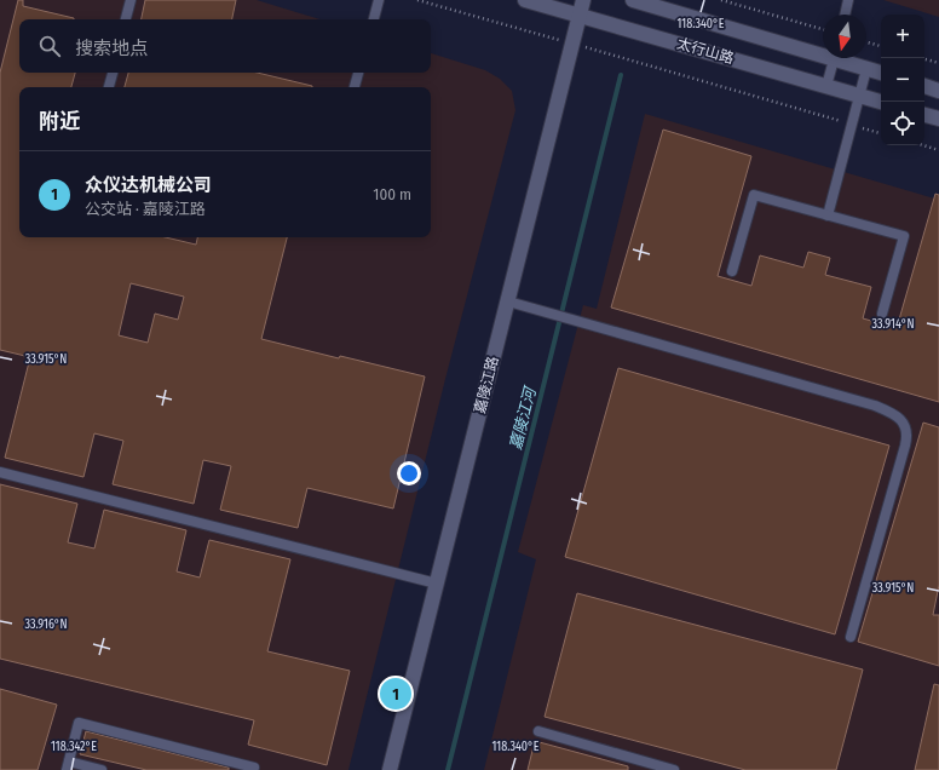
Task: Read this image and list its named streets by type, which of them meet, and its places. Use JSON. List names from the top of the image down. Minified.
{"streets":{"street":["太行山路","嘉陵江路"]},"crossings":[["太行山路","嘉陵江路"]],"water":["嘉陵江河"],"north":"bottom","page":{"map_buttons":["+","−"],"search":"搜索地点","heading":"附近","list":[{"mark":"1","name":"众仪达机械公司","note":"公交站 · 嘉陵江路","value":"100 m"}],"pins":"1"},"coordinates":["118.340°E","33.914°N","33.915°N","33.916°N","118.342°E"]}
